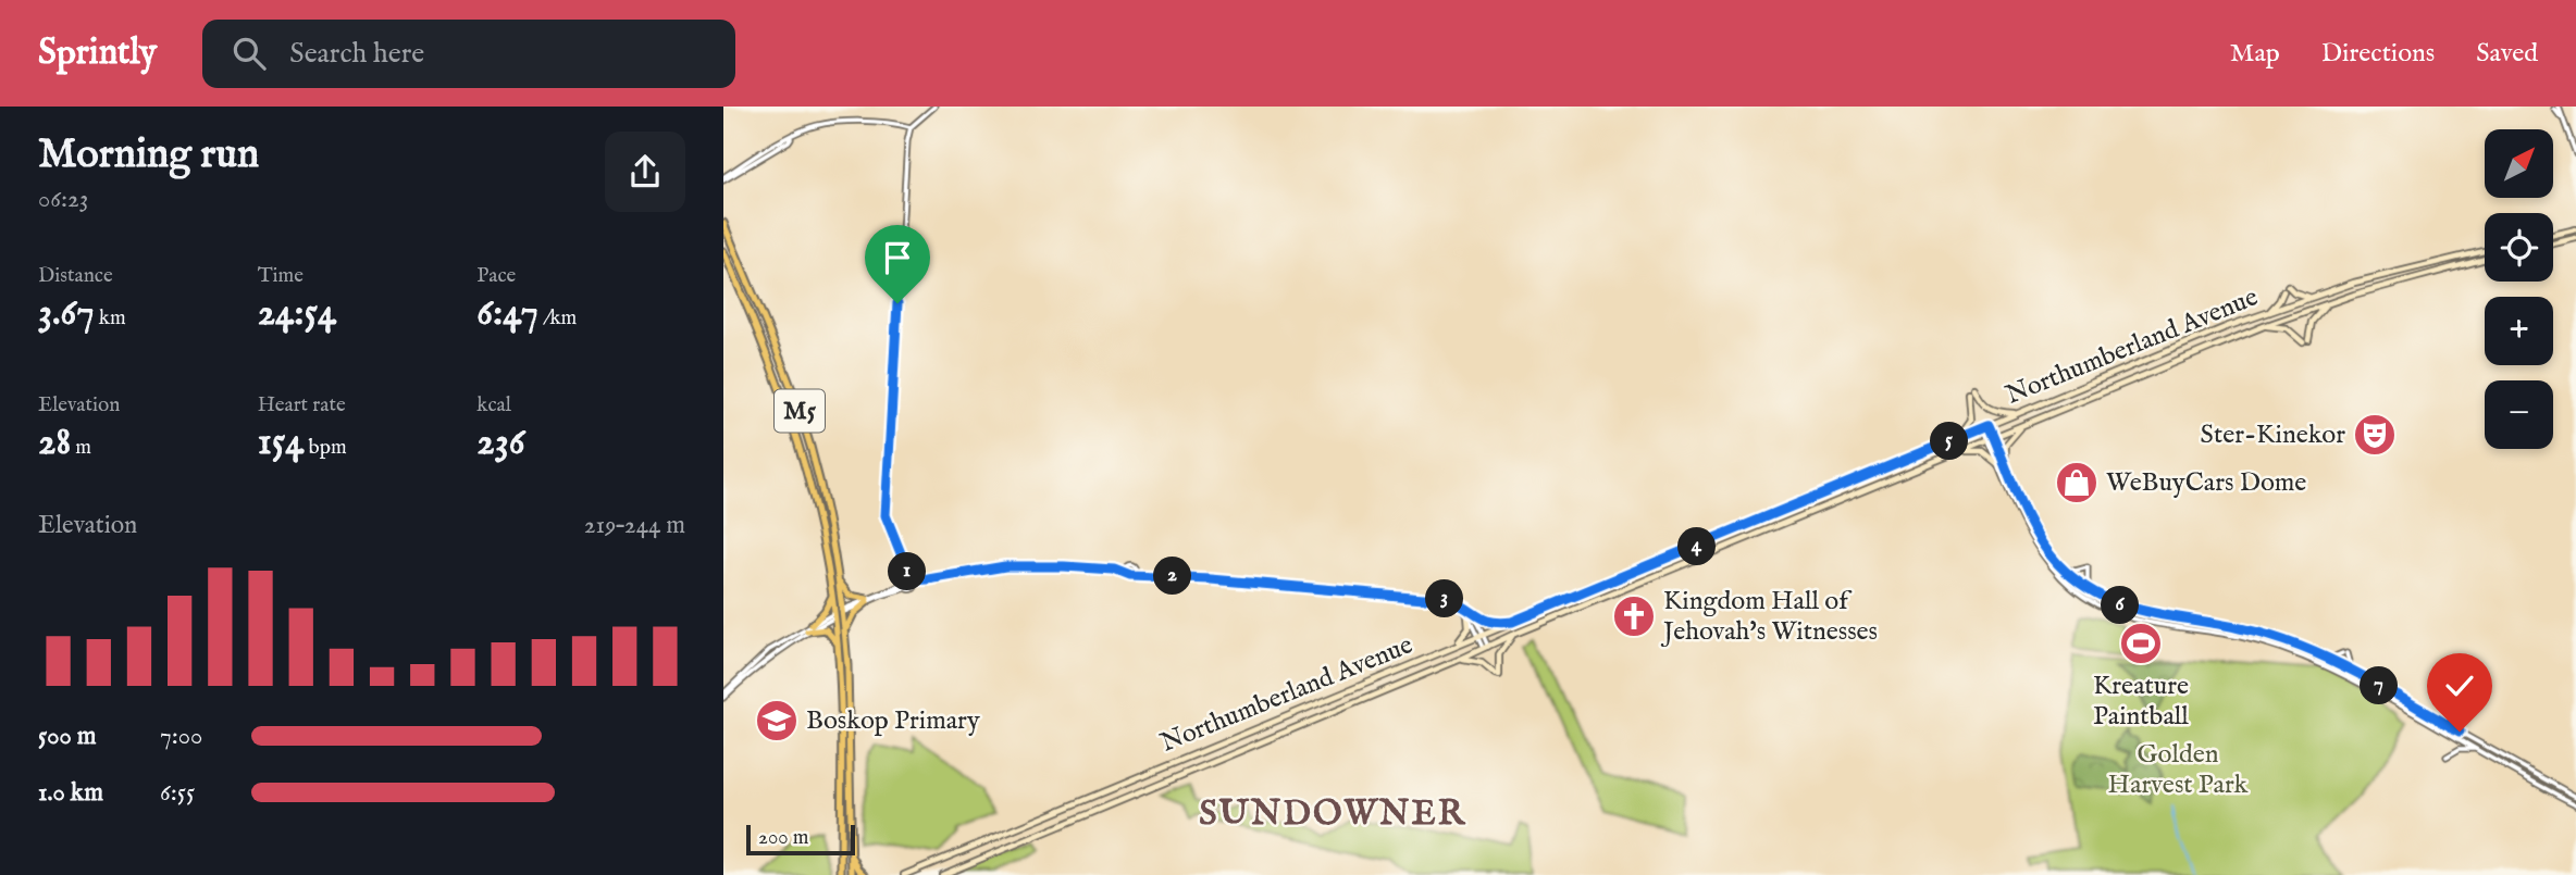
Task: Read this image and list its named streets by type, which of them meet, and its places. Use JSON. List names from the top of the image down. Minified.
{"streets":{"main road":["Northumberland Avenue","M5"]},"districts":["SUNDOWNER"],"parks":["Golden Harvest Park"],"places":{"theatre":["Ster-Kinekor"],"shop":["WeBuyCars Dome"],"church":["Kingdom Hall of Jehovah's Witnesses"],"sports":["Kreature Paintball"],"school or university":["Boskop Primary"]},"scale_bar":"200 m","north":"top right","page":{"header":"Sprintly","search":"Search here","nav":["Map","Directions","Saved"],"heading":["Morning run","06:23"],"map_buttons":["+","−"],"stats":[["Distance","3.67 km"],["Time","24:54"],["Pace","6:47 /km"],["Elevation","28 m"],["Heart rate","154 bpm"],["kcal","236"]],"pins":["5","4","1","2","3","6","7"],"chart":["Elevation","219–244 m"],"list":[{"name":"500 m","note":"7:00"},{"name":"1.0 km","note":"6:55"}],"scale":"200 m"}}
